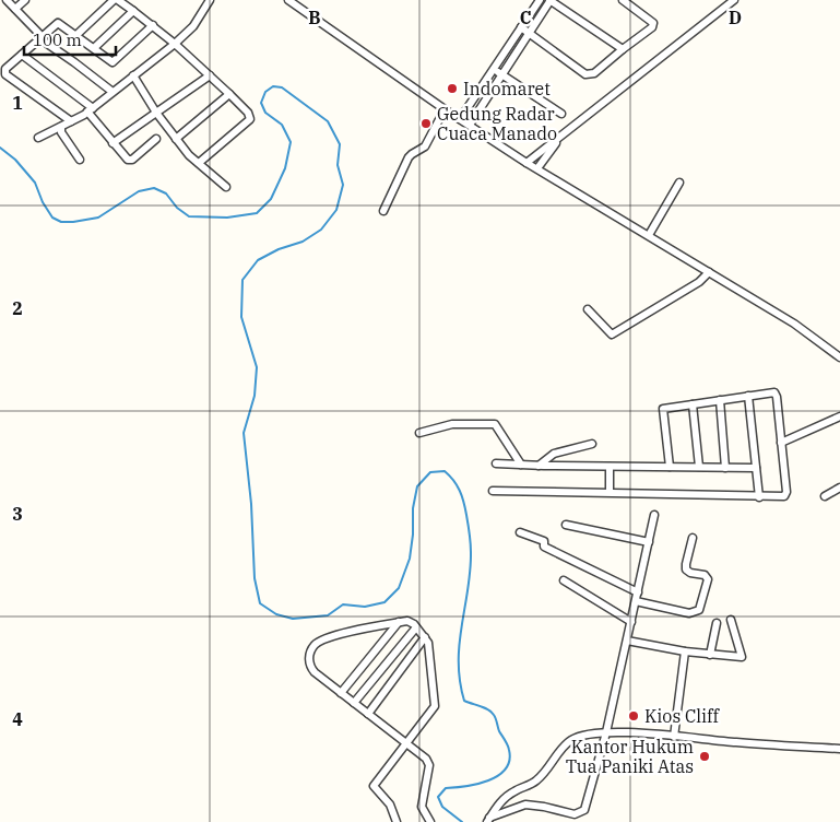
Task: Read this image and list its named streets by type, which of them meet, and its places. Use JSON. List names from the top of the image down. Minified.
{"places":["Indomaret","Gedung Radar Cuaca Manado","Kios Cliff","Kantor Hukum Tua Paniki Atas"],"scale_bar":"100 m","grid":{"columns":["B","C","D"],"rows":["1","2","3","4"]}}
